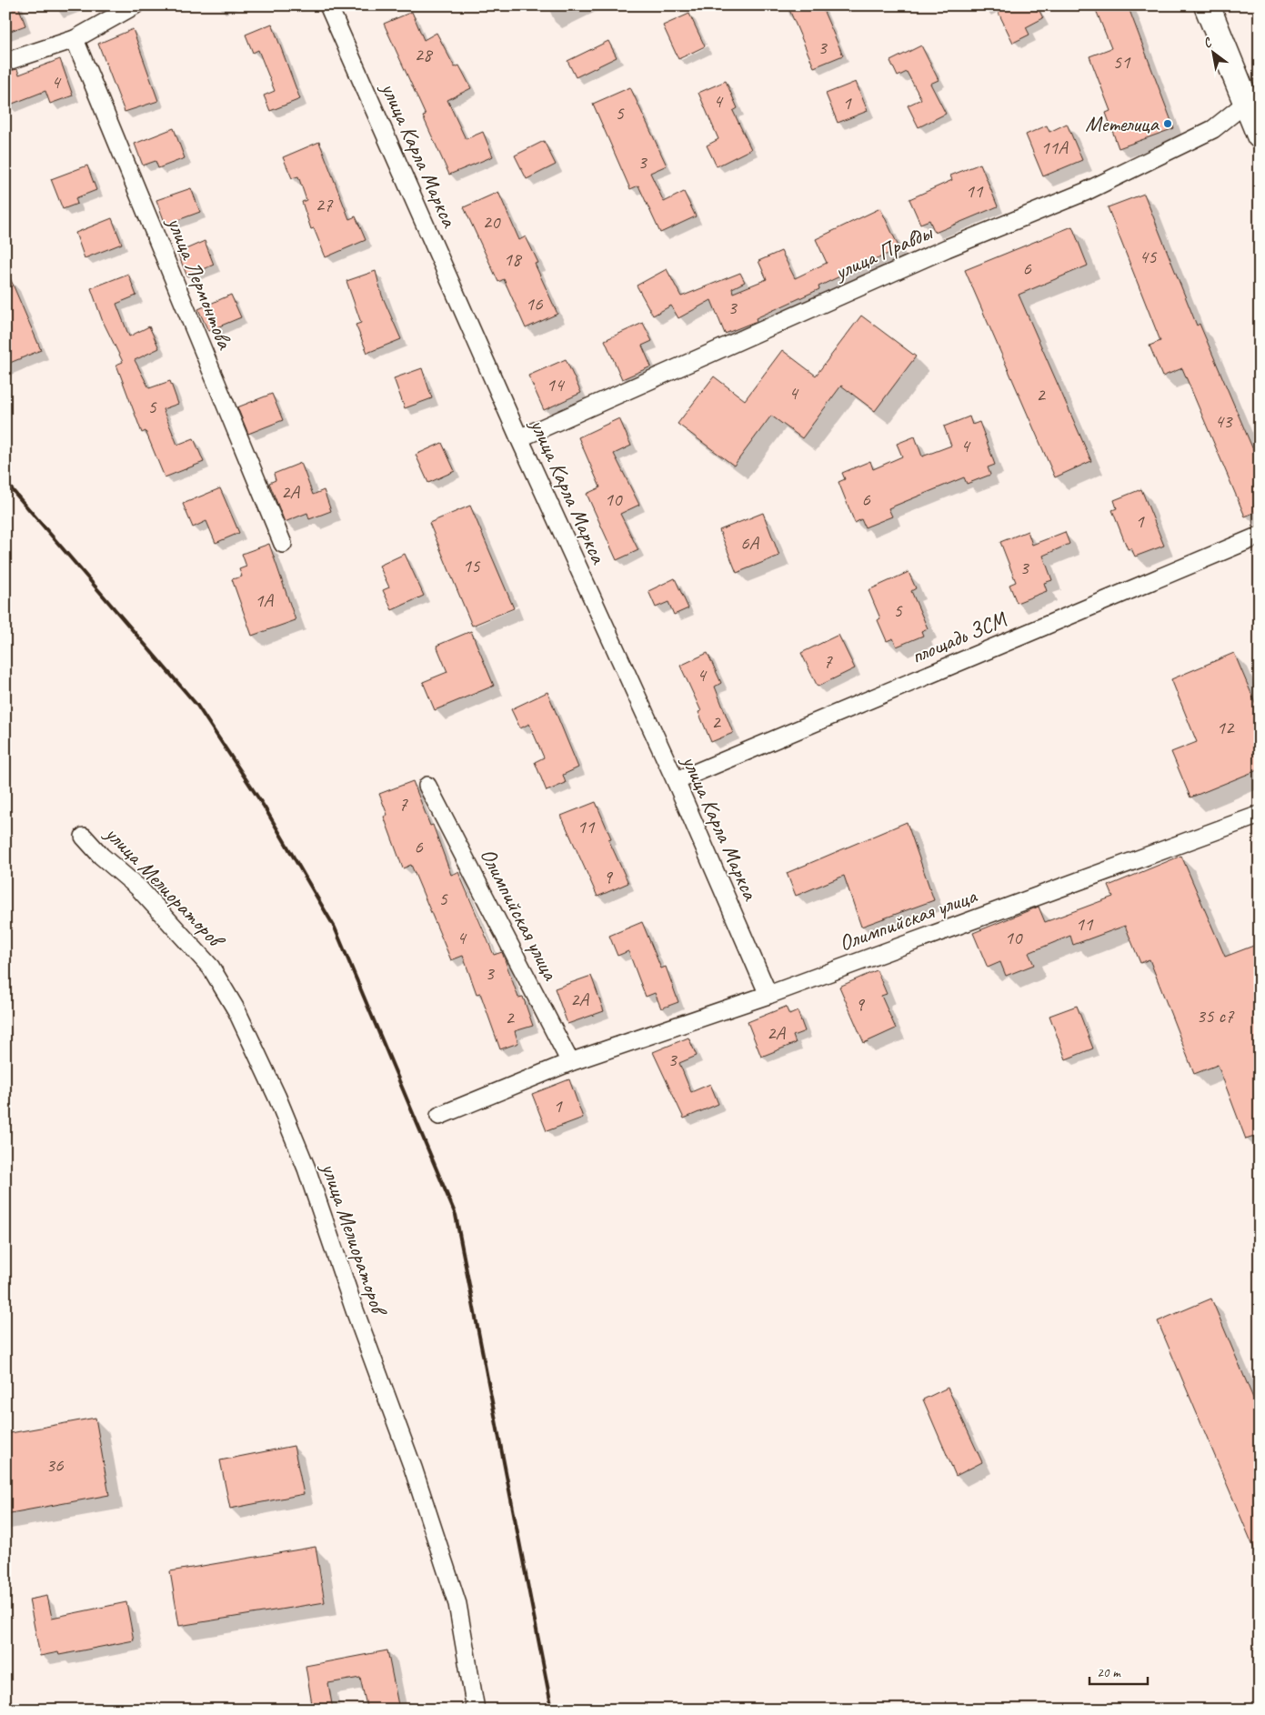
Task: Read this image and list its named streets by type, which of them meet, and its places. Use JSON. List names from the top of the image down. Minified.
{"streets":{"street":["улица Карла Маркса","улица Правды","улица Лермонтова","площадь ЗСМ","улица Мелиораторов","Олимпийская улица"]},"crossings":[["улица Карла Маркса","улица Правды"],["улица Карла Маркса","площадь ЗСМ"],["улица Карла Маркса","Олимпийская улица"]],"places":["Метелица"],"house_numbers":["3","28","51","4","4","1","5","11А","3","11","27","20","45","18","6","16","3","14","4","2","5","43","4","2А","10","6","1","6А","15","3","1А","5","7","4","2","12","7","11","6","9","5","11","4","10","3","2А","9","35 с7","2","2А","3","1","36"],"scale_bar":"20 m","north":"top left"}
